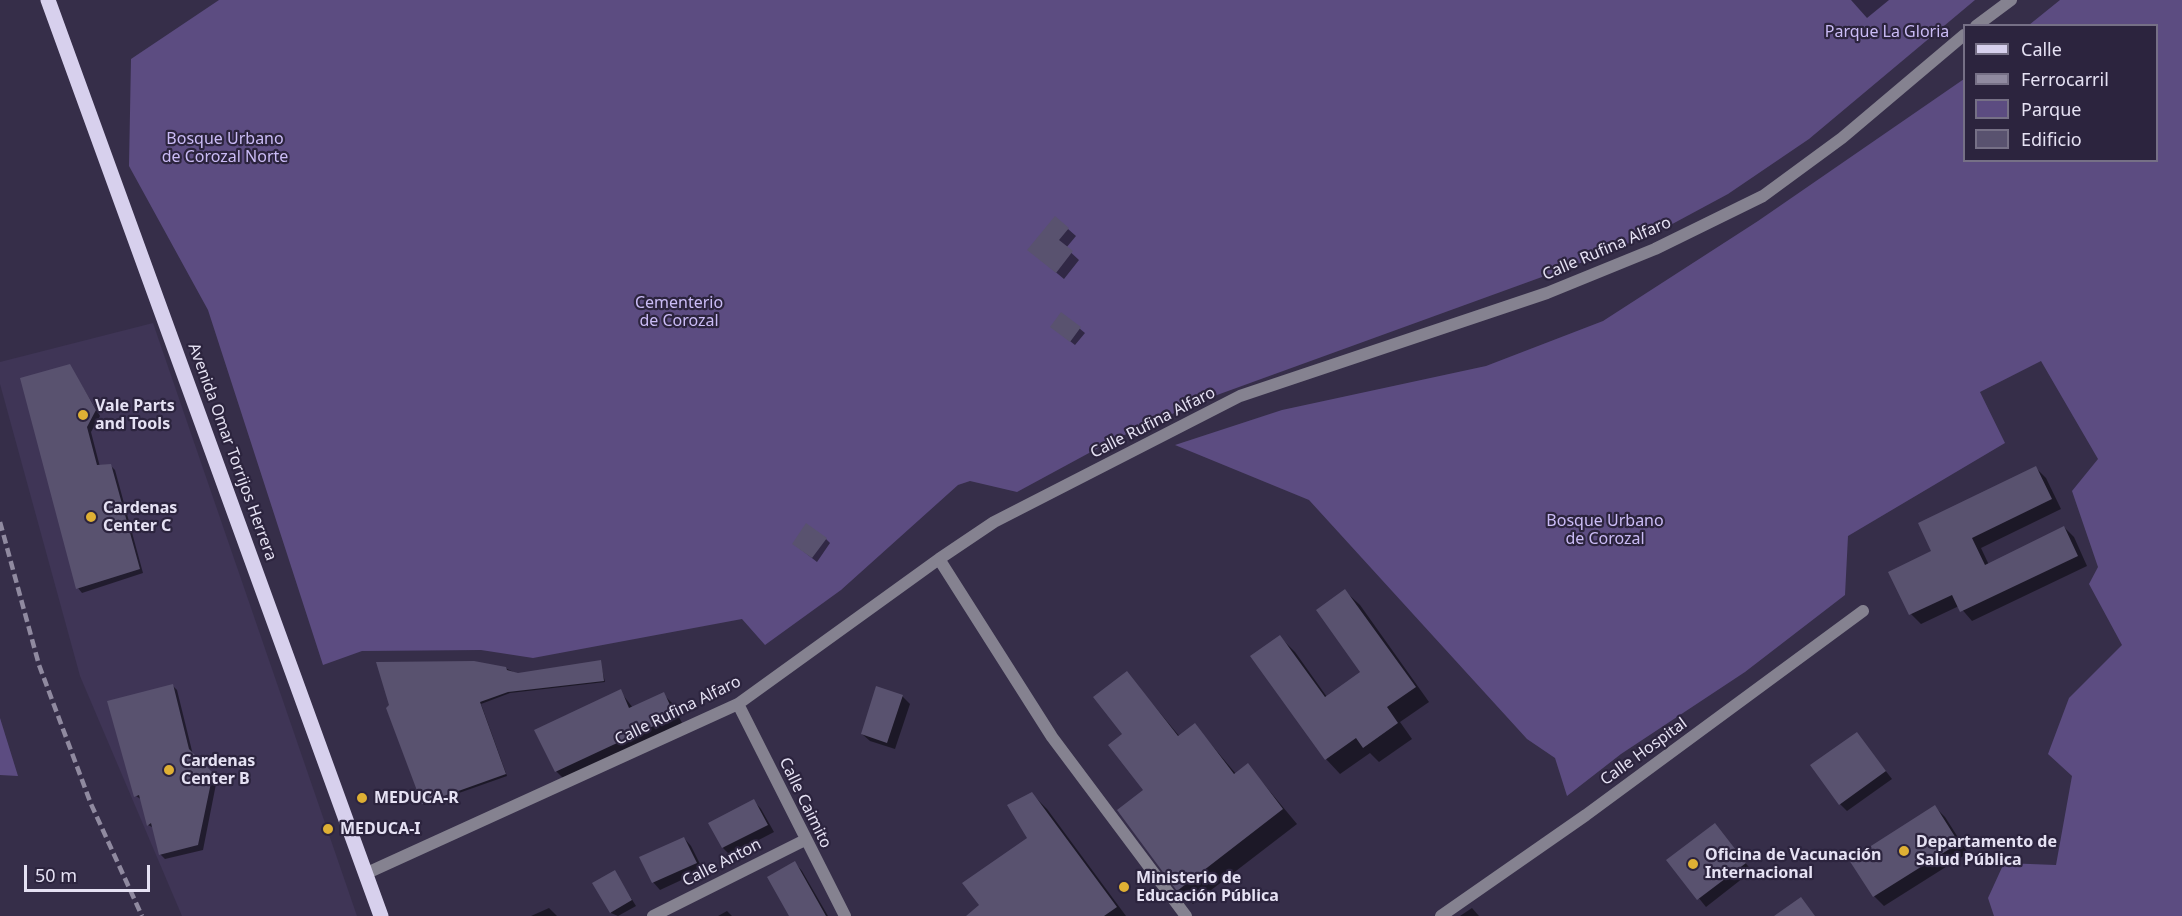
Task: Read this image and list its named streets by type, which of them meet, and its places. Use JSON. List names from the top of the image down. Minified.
{"streets":{"main road":["Avenida Omar Torrijos Herrera"],"street":["Calle Rufina Alfaro","Calle Hospital","Calle Caimito","Calle Anton"]},"crossings":[["Calle Rufina Alfaro","Avenida Omar Torrijos Herrera"],["Calle Rufina Alfaro","Calle Caimito"],["Calle Caimito","Calle Anton"]],"parks":["Parque La Gloria","Bosque Urbano de Corozal Norte","Cementerio de Corozal","Bosque Urbano de Corozal"],"places":["Vale Parts and Tools","Cardenas Center C","Cardenas Center B","MEDUCA-R","MEDUCA-I","Departamento de Salud Pública","Oficina de Vacunación Internacional","Ministerio de Educación Pública"],"legend":["Calle","Ferrocarril","Parque","Edificio"],"scale_bar":"50 m"}
